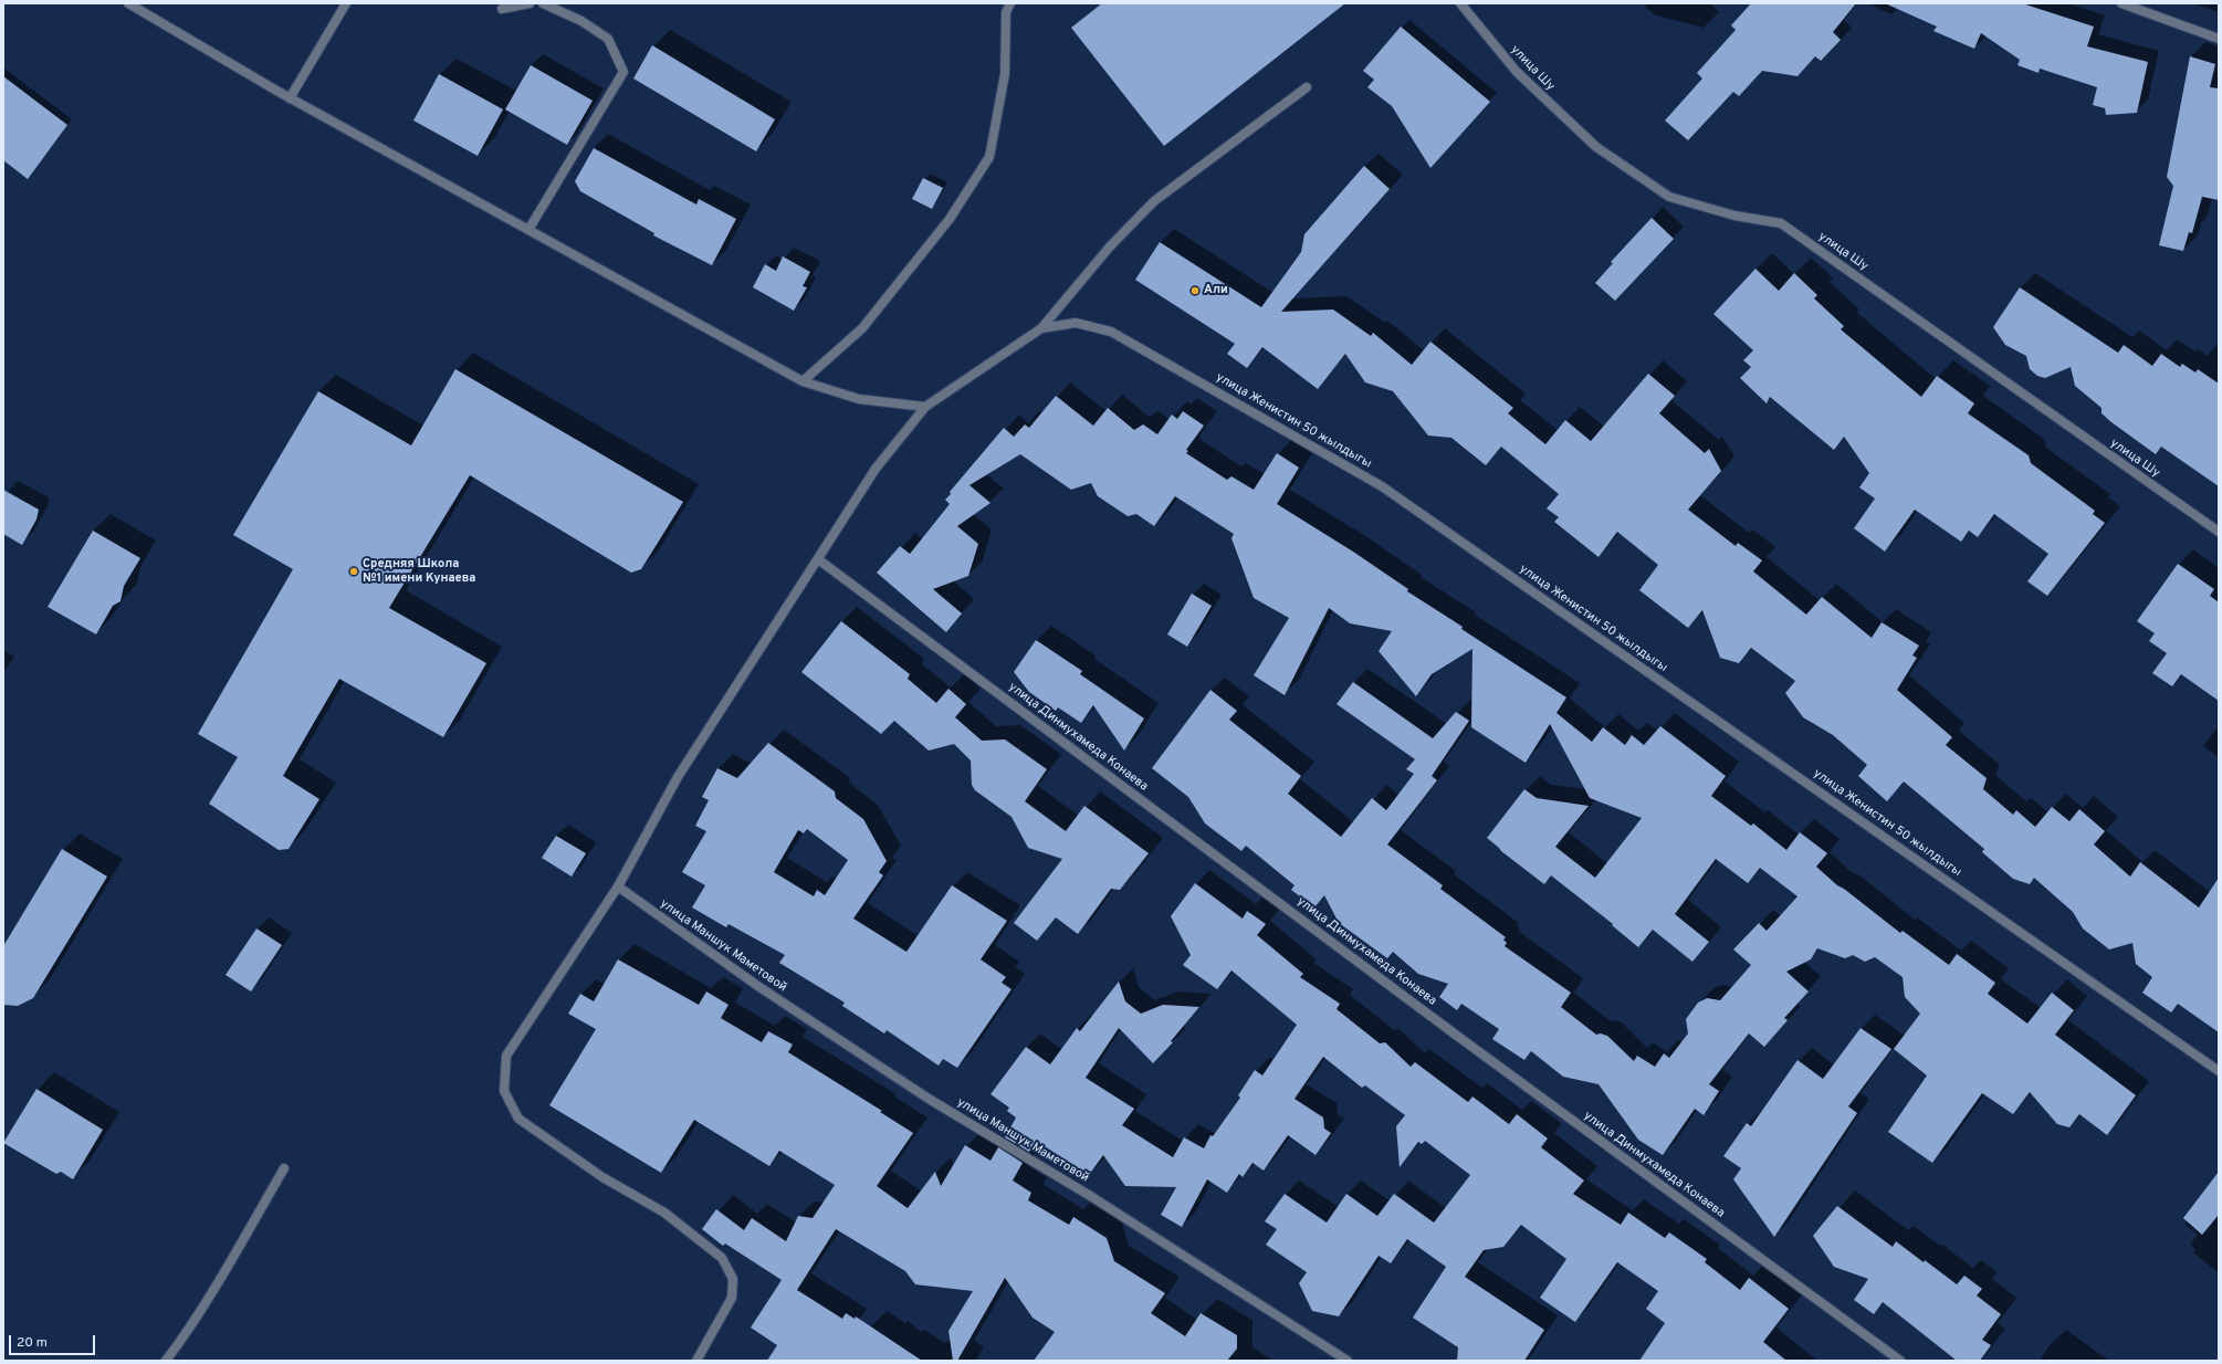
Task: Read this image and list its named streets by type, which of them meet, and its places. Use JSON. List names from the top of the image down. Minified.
{"streets":{"street":["улица Шу","улица Женистин 50 жылдыгы","улица Динмухамеда Конаева","улица Маншук Маметовой"]},"crossings":[["улица Женистин 50 жылдыгы","улица Динмухамеда Конаева"],["улица Женистин 50 жылдыгы","улица Маншук Маметовой"]],"places":["Али","Средняя Школа №1 имени Кунаева"],"scale_bar":"20 m"}
